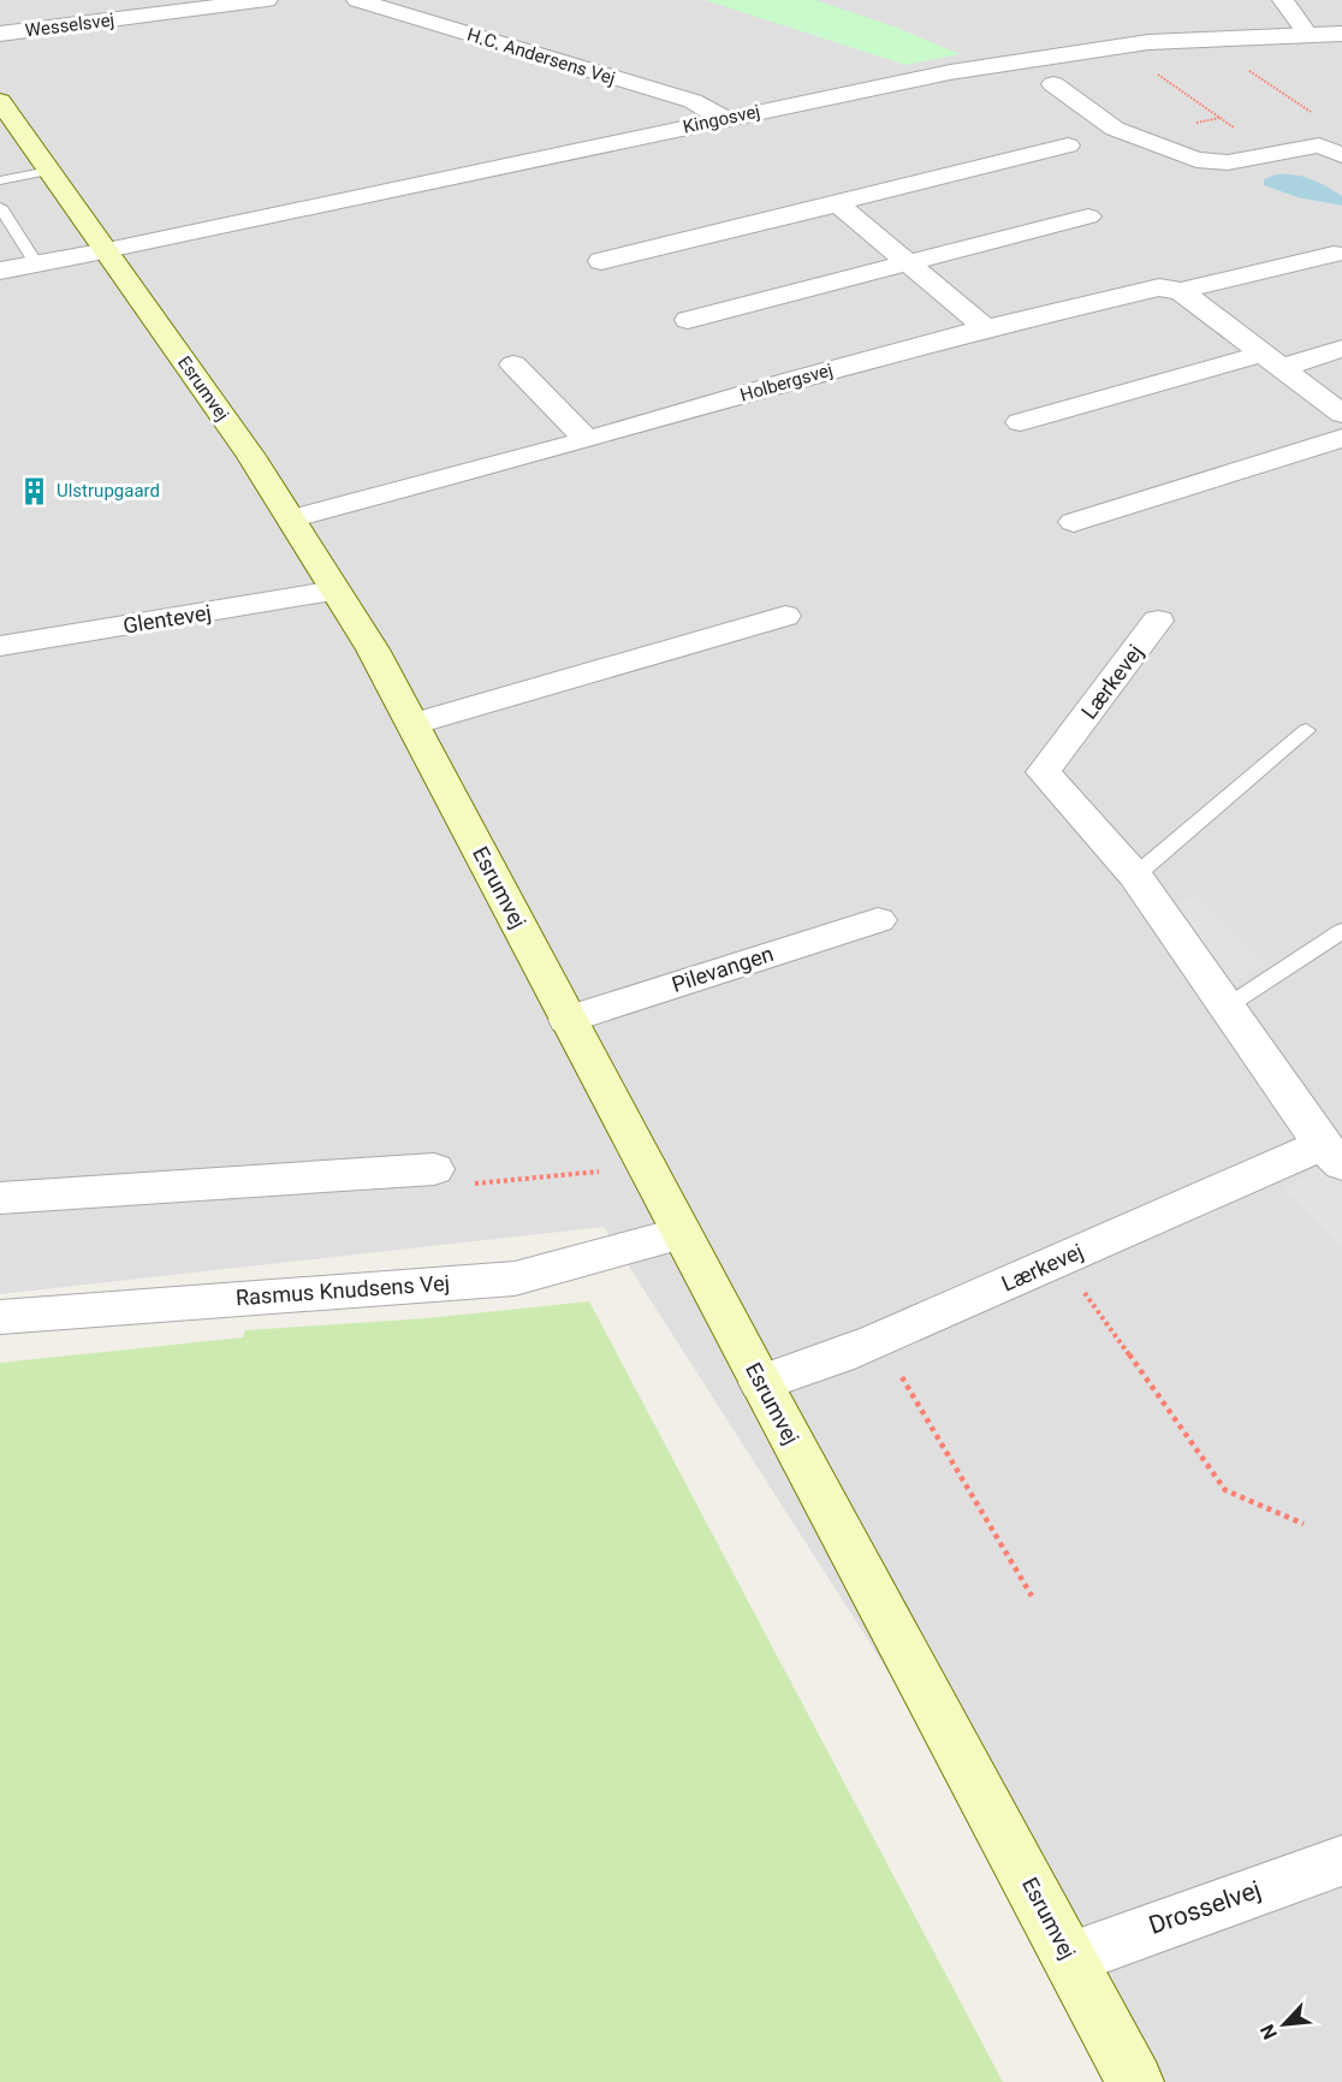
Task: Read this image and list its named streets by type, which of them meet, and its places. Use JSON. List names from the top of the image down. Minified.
{"streets":{"main road":["Esrumvej"],"street":["Wesselsvej","H.C. Andersens Vej","Kingosvej","Holbergsvej","Glentevej","Lærkevej","Pilevangen","Rasmus Knudsens Vej","Drosselvej"]},"crossings":[["H.C. Andersens Vej","Kingosvej"],["Kingosvej","Esrumvej"],["Holbergsvej","Esrumvej"],["Esrumvej","Glentevej"],["Esrumvej","Lærkevej"],["Esrumvej","Pilevangen"],["Esrumvej","Rasmus Knudsens Vej"],["Esrumvej","Drosselvej"]],"places":{"building":["Ulstrupgaard"]},"north":"bottom left"}
